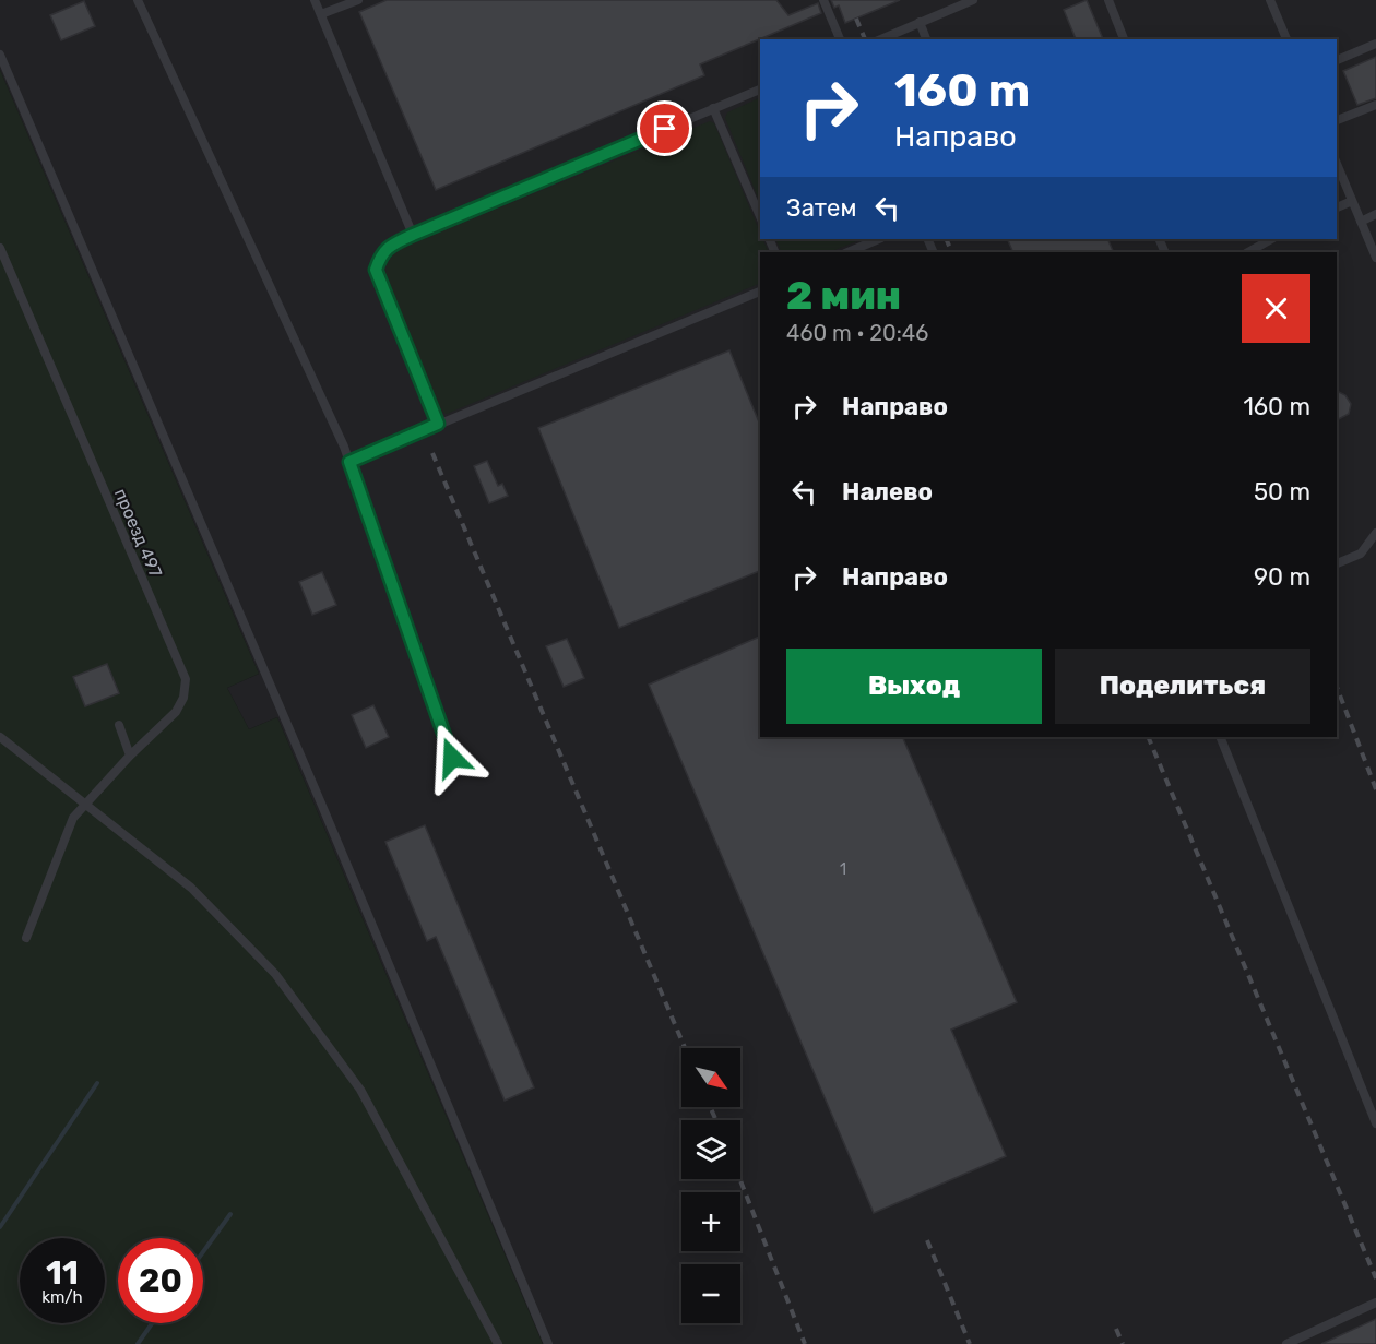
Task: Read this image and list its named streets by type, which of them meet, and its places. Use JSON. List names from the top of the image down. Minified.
{"streets":{"lane":["проезд 497"]},"house_numbers":["1"],"north":"bottom right","page":{"turn":["160 m","Направо"],"then":"Затем","heading":["2 мин","460 m · 20:46"],"list":[{"name":"Направо","value":"160 m"},{"name":"Налево","value":"50 m"},{"name":"Направо","value":"90 m"}],"buttons":["Выход","Поделиться"],"map_buttons":["+","−"],"speed":"11 km/h","limit":"20"}}
